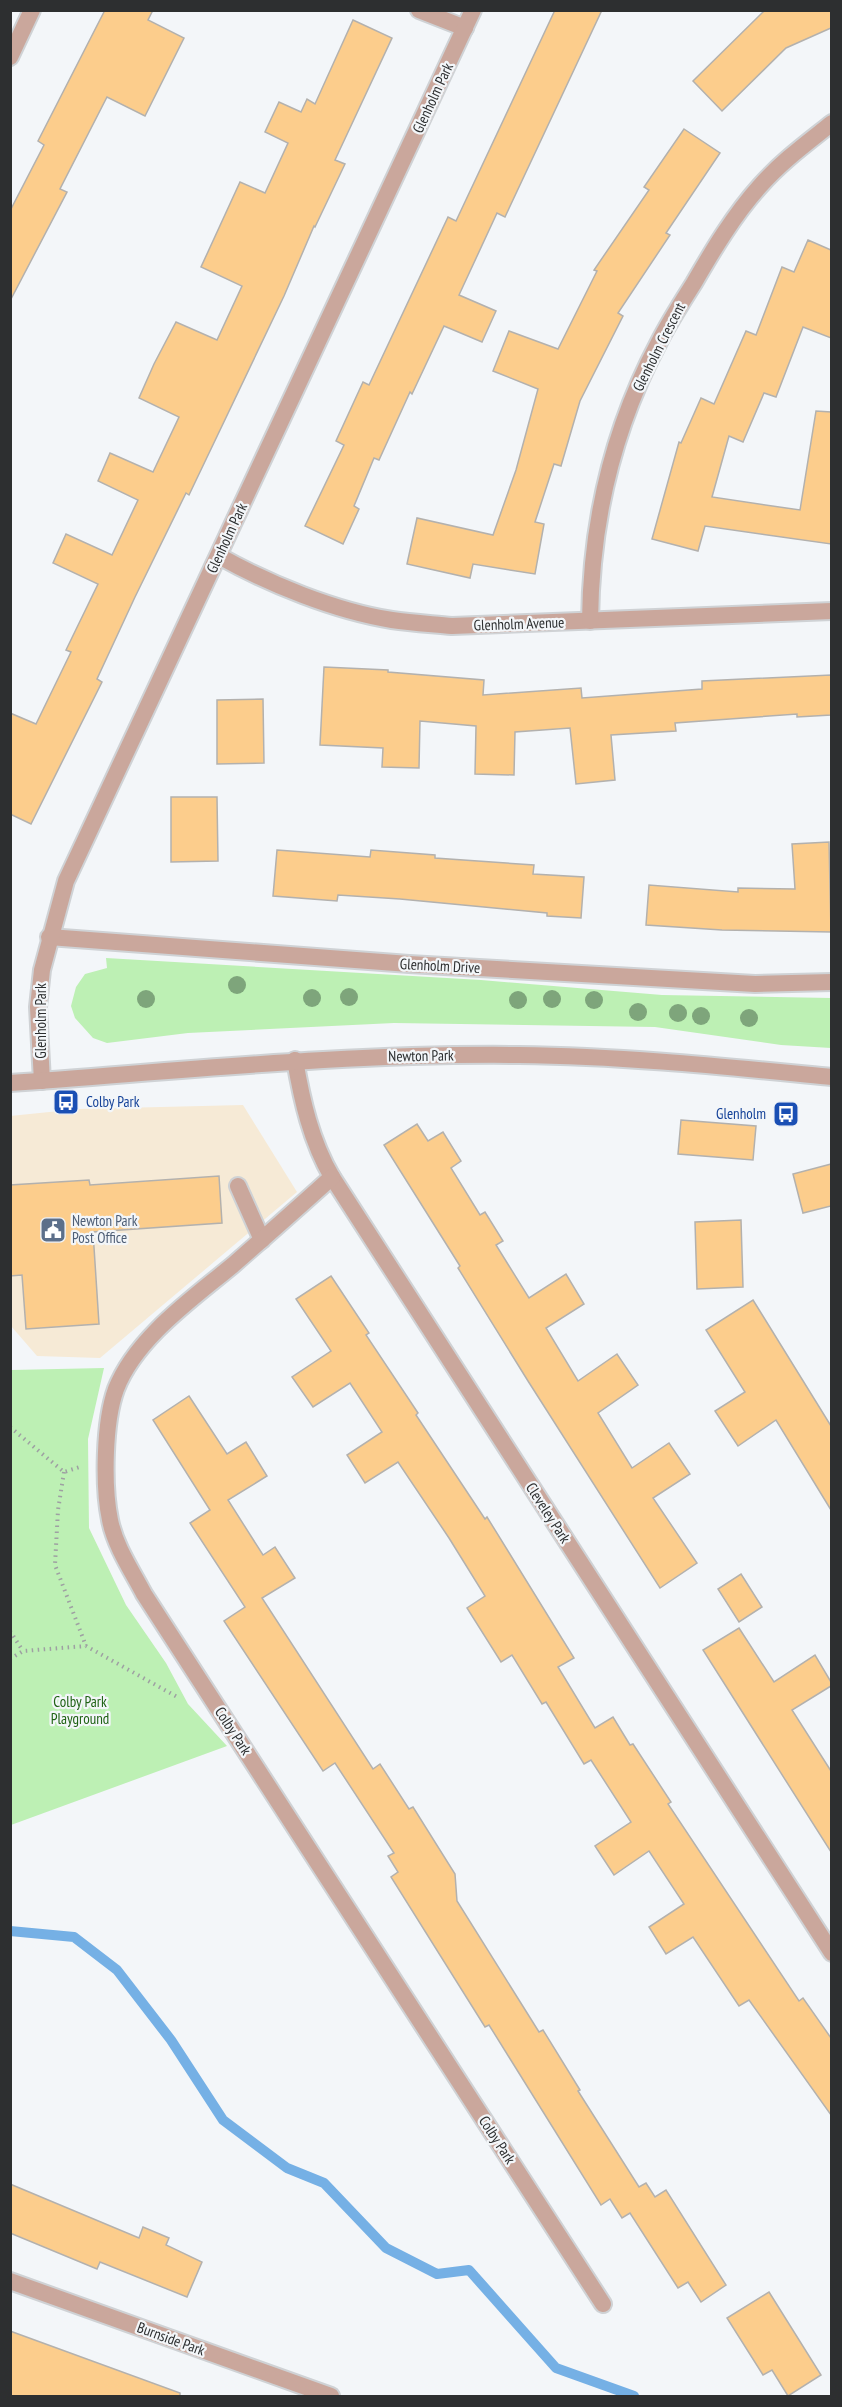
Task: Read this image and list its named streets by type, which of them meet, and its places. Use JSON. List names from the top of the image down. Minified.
{"streets":{"street":["Glenholm Park","Glenholm Crescent","Glenholm Avenue","Glenholm Drive","Newton Park","Cleveley Park","Colby Park","Burnside Park"]},"crossings":[["Glenholm Park","Glenholm Avenue"],["Glenholm Park","Glenholm Drive"],["Glenholm Park","Newton Park"],["Glenholm Crescent","Glenholm Avenue"],["Newton Park","Cleveley Park"],["Cleveley Park","Colby Park"]],"parks":["Colby Park Playground"],"places":{"bus stop":["Colby Park","Glenholm"],"public building":["Newton Park Post Office"]}}
